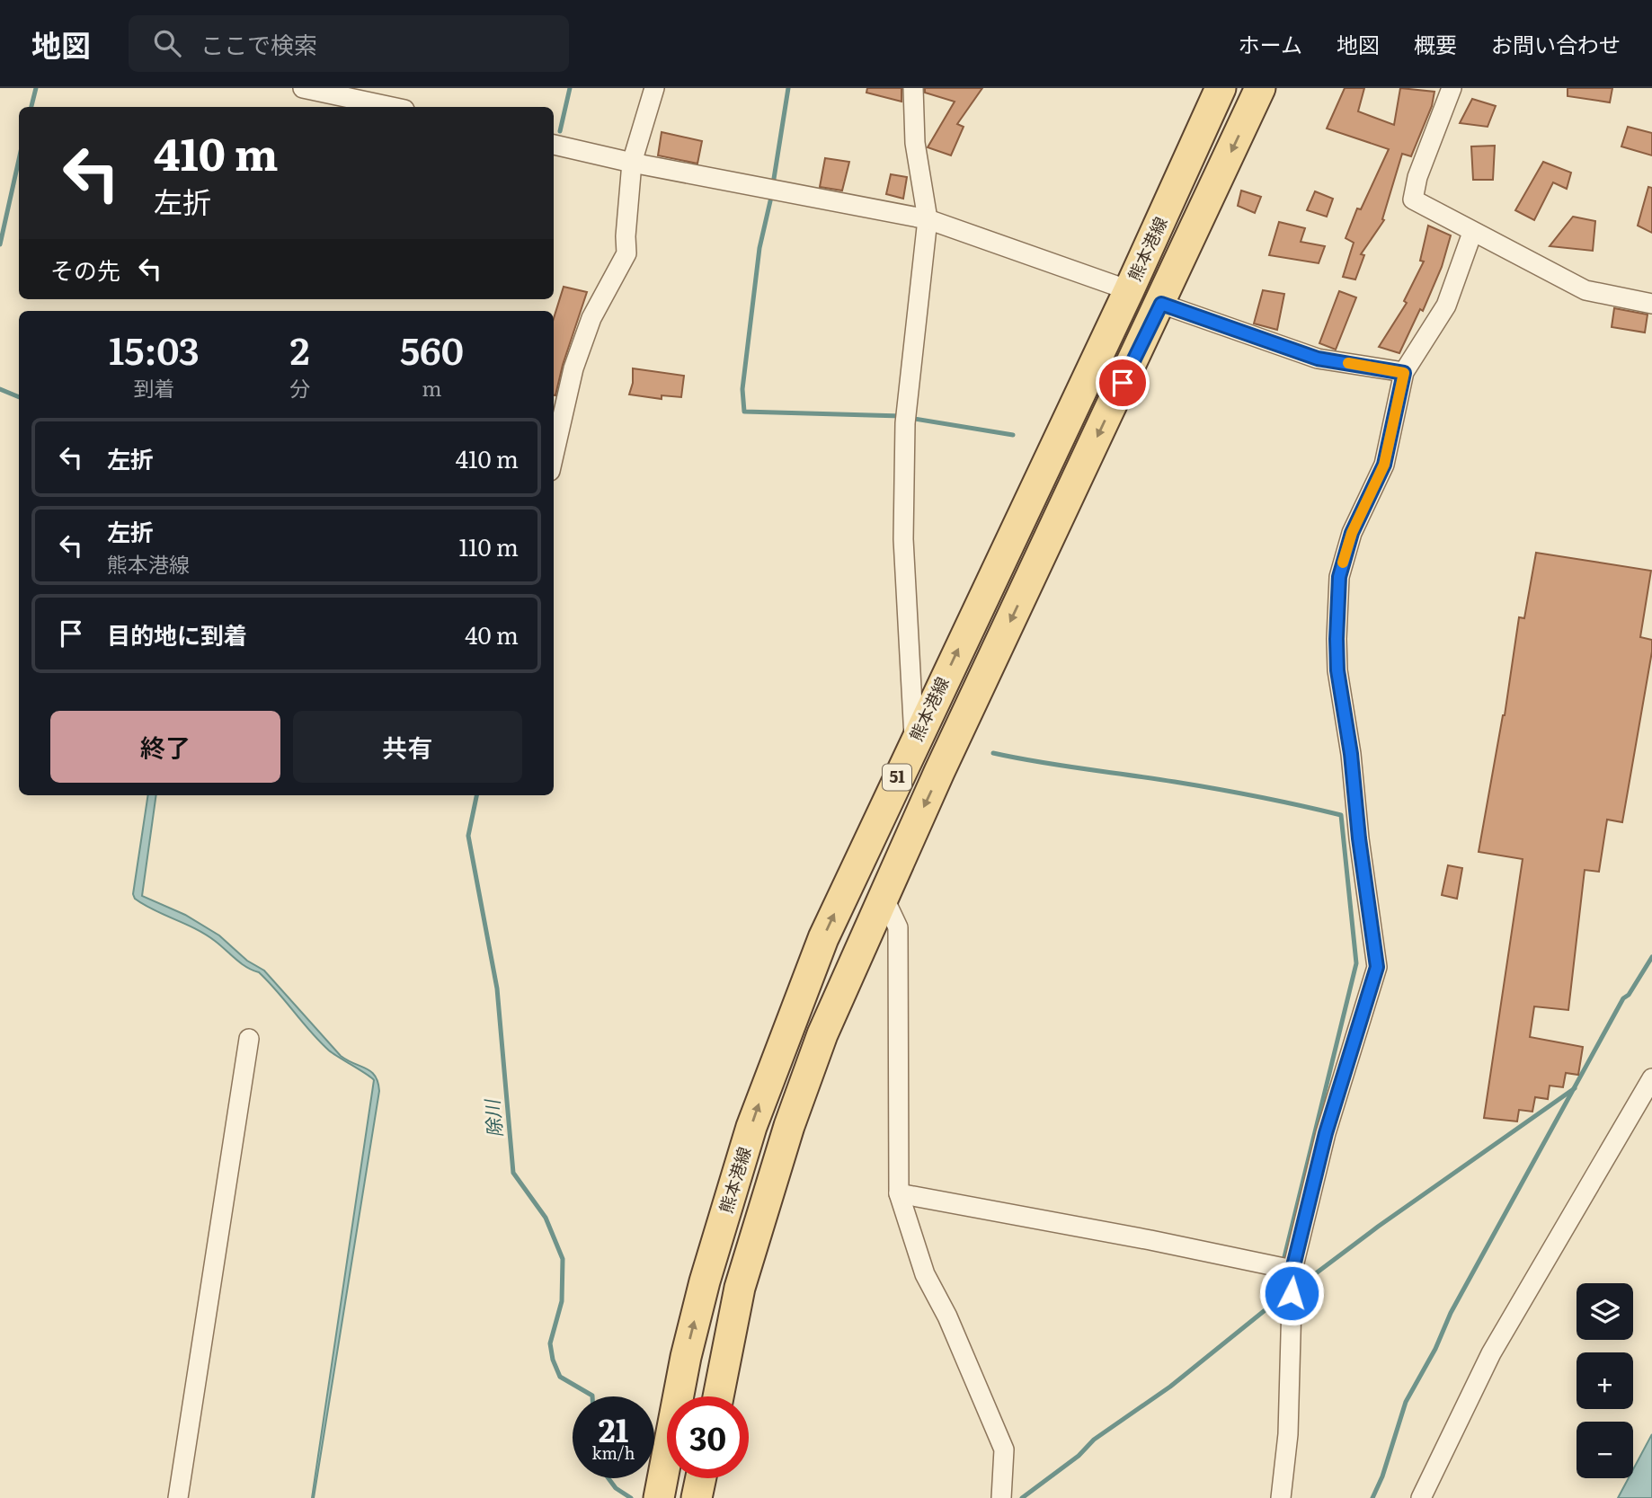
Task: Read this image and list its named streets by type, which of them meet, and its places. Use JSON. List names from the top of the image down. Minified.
{"streets":{"main road":["熊本港線","51"]},"water":["除川"],"page":{"header":"地図","search":"ここで検索","nav":["ホーム","地図","概要","お問い合わせ"],"turn":["410 m","左折"],"then":"その先","eta":["15:03","到着","2","分","560","m"],"list":[{"name":"左折","value":"410 m"},{"name":"左折","note":"熊本港線","value":"110 m"},{"name":"目的地に到着","value":"40 m"}],"buttons":["終了","共有"],"map_buttons":["+","−"],"speed":"21 km/h","limit":"30"}}
